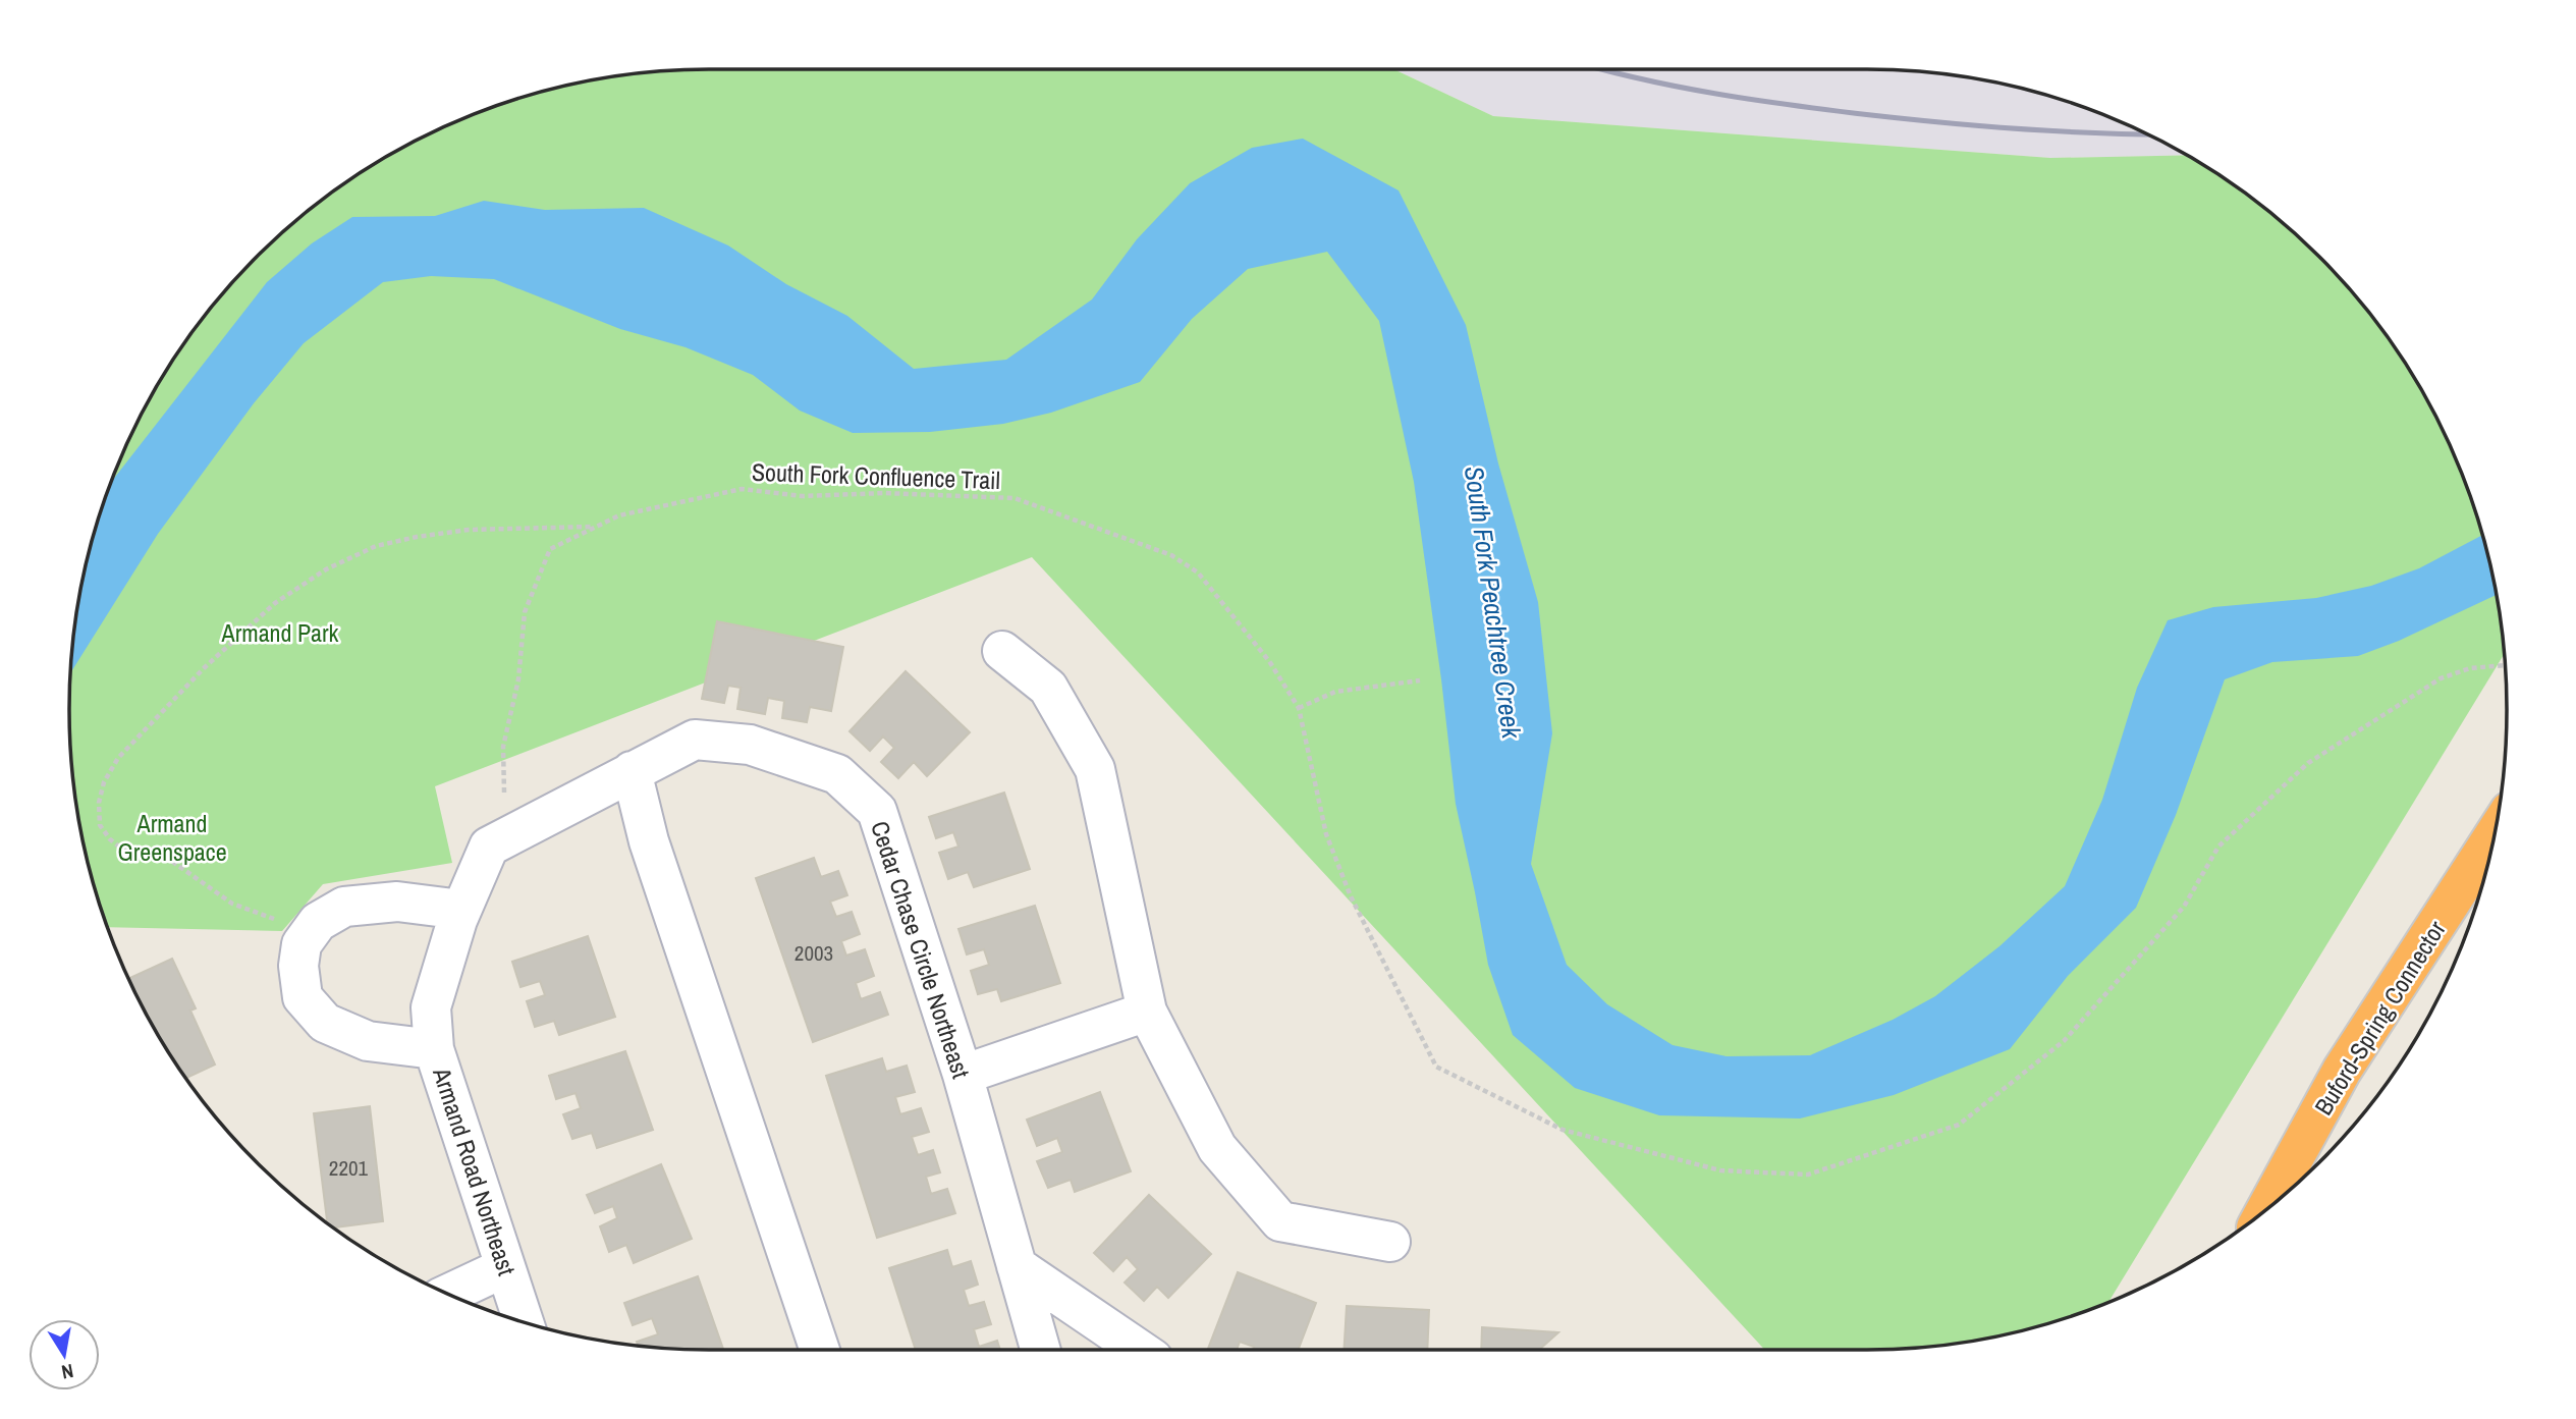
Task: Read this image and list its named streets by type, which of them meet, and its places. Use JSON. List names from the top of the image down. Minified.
{"streets":{"highway":["Buford-Spring Connector"],"street":["Cedar Chase Circle Northeast","Armand Road Northeast"],"path":["South Fork Confluence Trail"]},"crossings":[["South Fork Confluence Trail","Cedar Chase Circle Northeast"]],"water":["South Fork Peachtree Creek"],"parks":["Armand Park","Armand Greenspace"],"house_numbers":["2003","2201"],"north":"bottom"}
